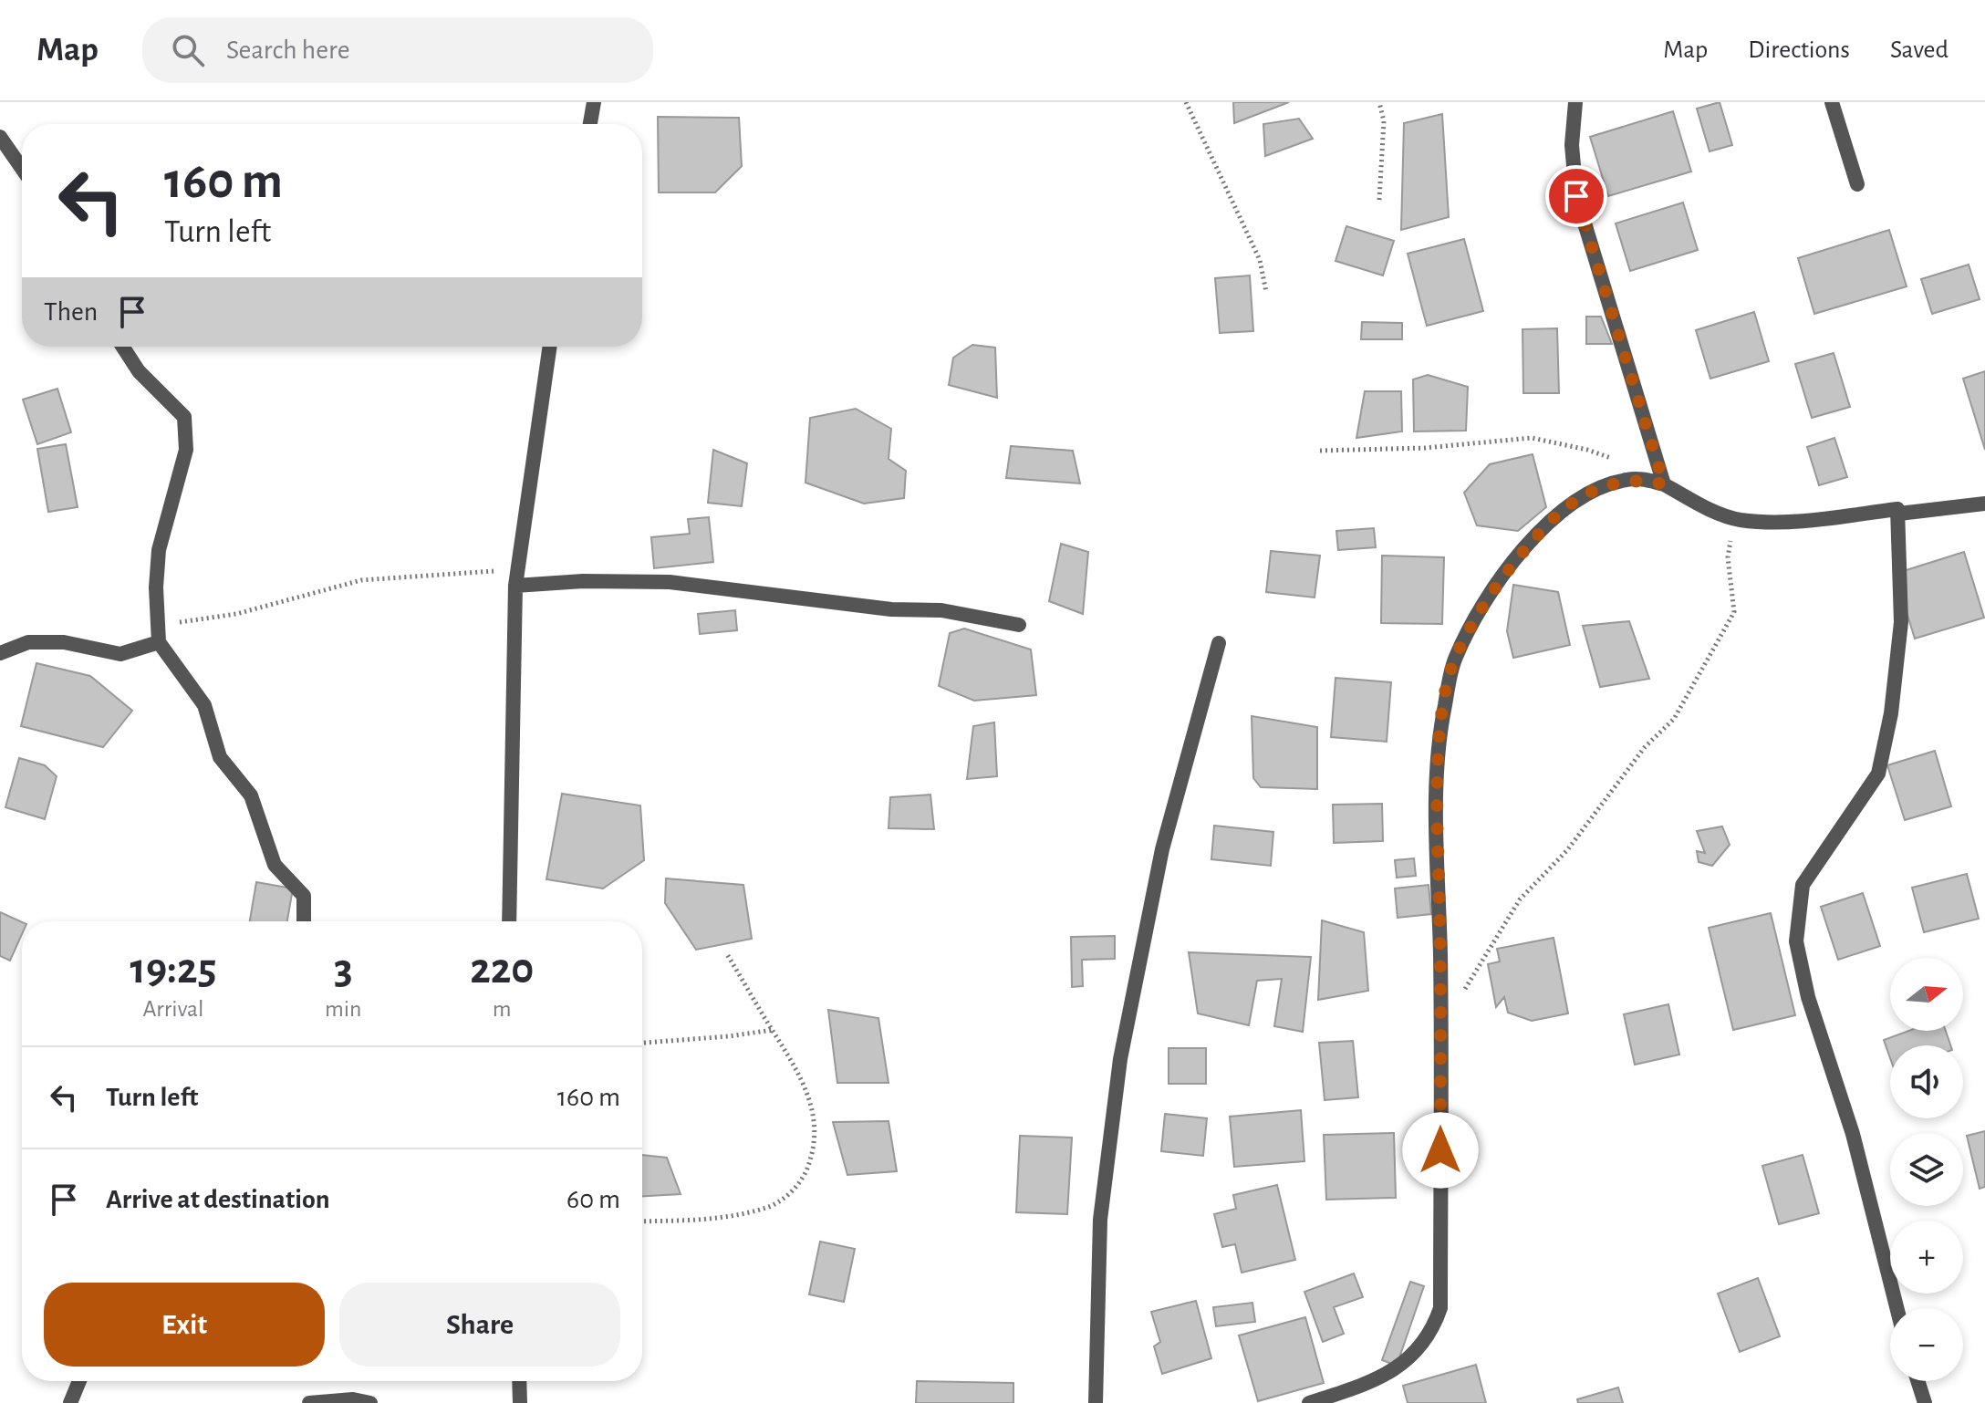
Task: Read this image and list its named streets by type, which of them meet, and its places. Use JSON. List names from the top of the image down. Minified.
{"north":"right","page":{"header":"Map","search":"Search here","nav":["Map","Directions","Saved"],"turn":["160 m","Turn left"],"then":"Then","eta":["19:25","Arrival","3","min","220","m"],"map_buttons":["+","−"],"list":[{"name":"Turn left","value":"160 m"},{"name":"Arrive at destination","value":"60 m"}],"buttons":["Exit","Share"]}}
